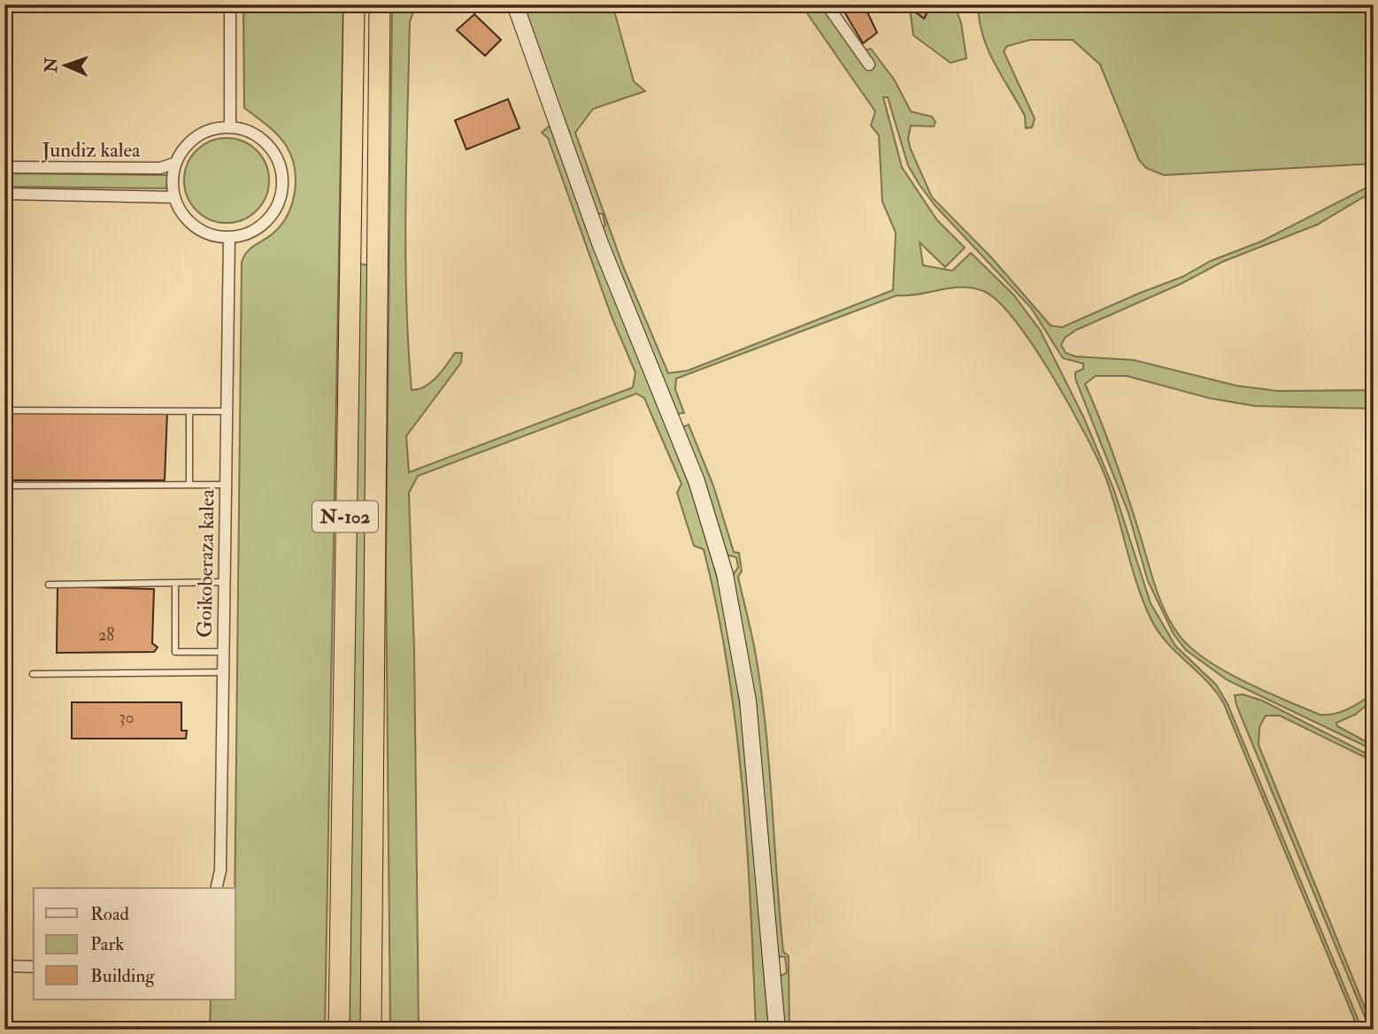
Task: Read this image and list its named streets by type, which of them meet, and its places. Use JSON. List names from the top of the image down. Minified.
{"streets":{"highway":["N-102"],"street":["Jundiz kalea","Goikoberaza kalea"]},"crossings":[["Jundiz kalea","Goikoberaza kalea"]],"house_numbers":["28","30"],"legend":["Road","Park","Building"],"north":"left"}
